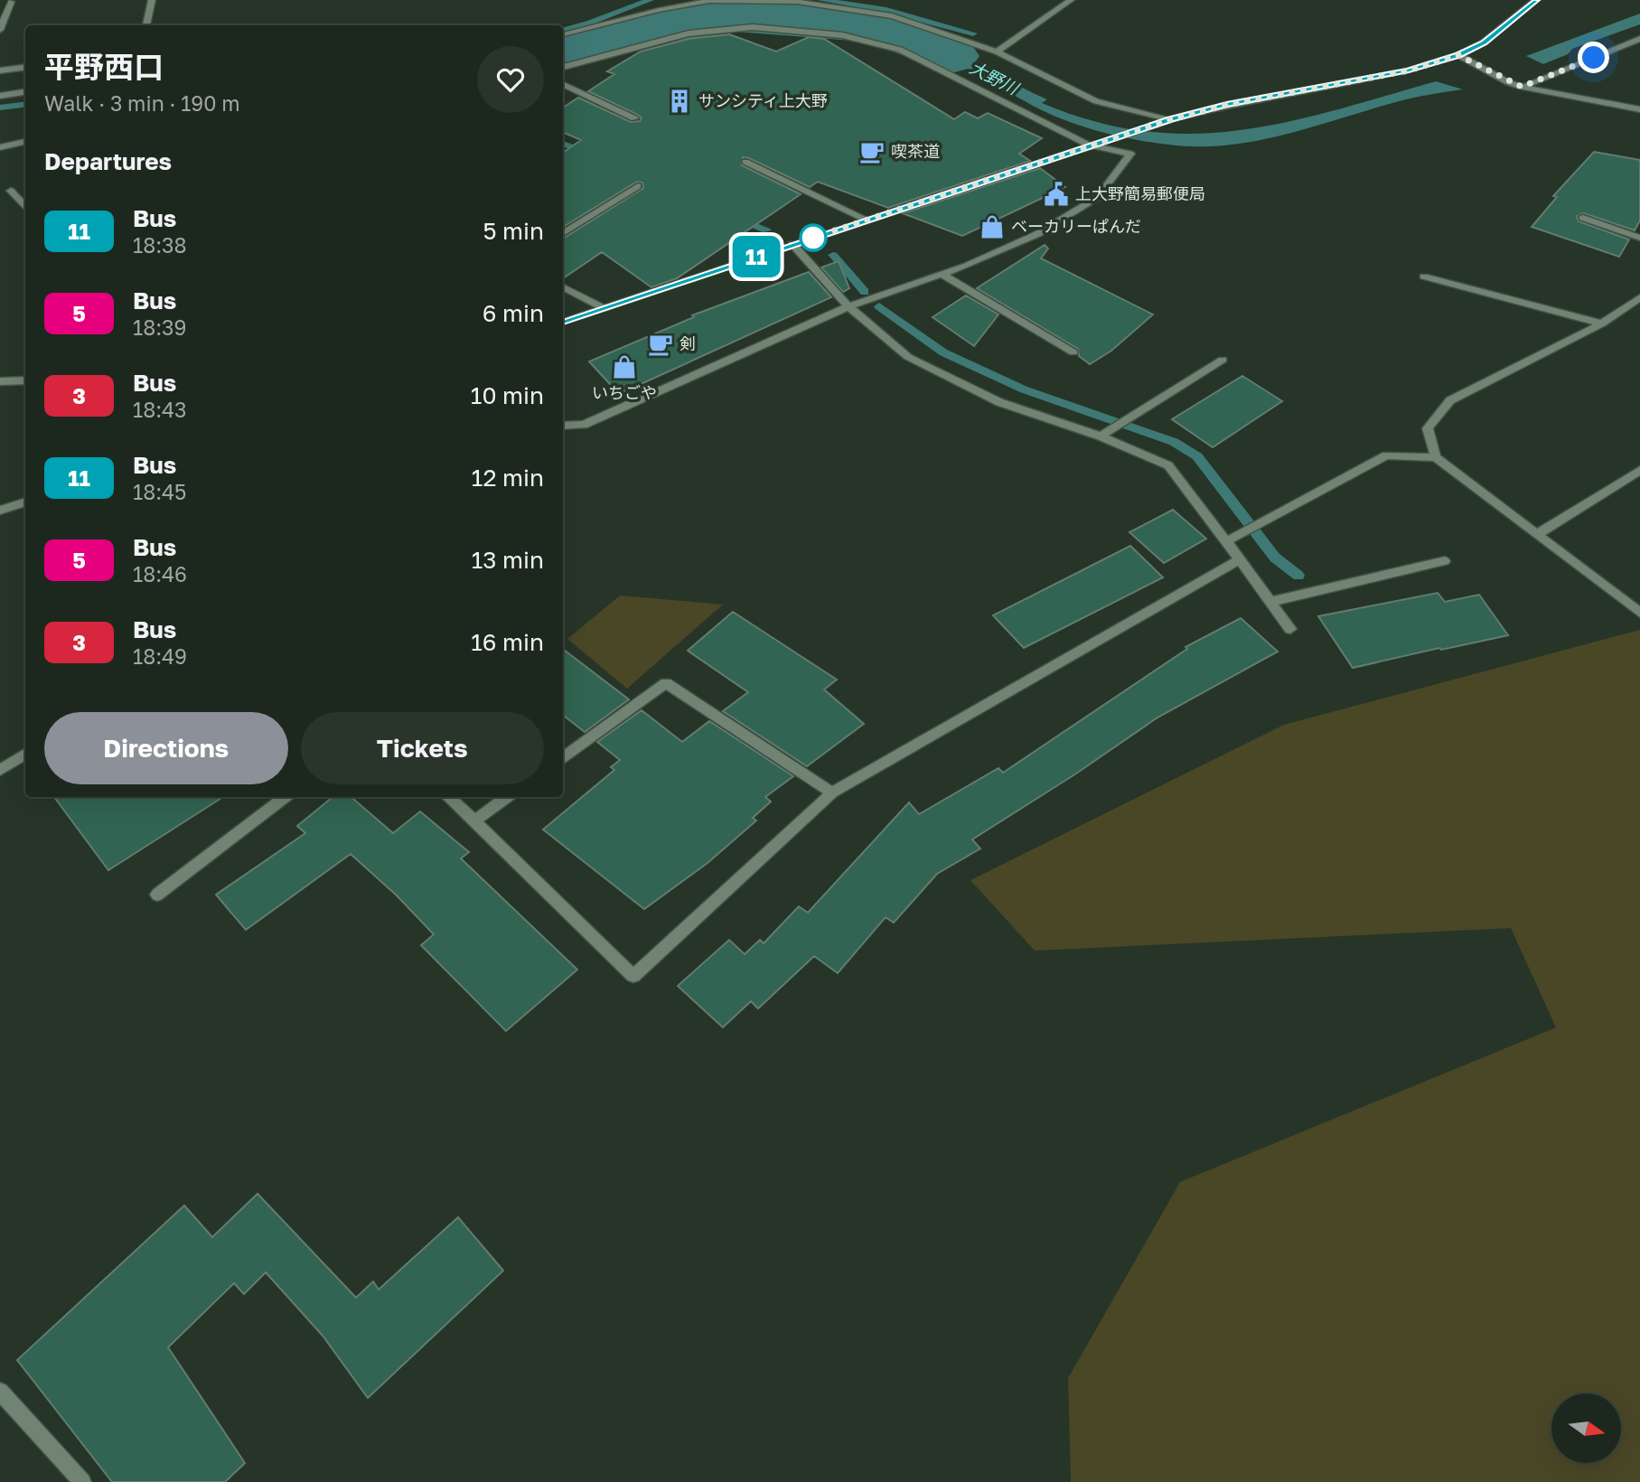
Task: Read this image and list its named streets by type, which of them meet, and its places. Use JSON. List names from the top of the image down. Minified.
{"water":["大野川"],"places":{"building":["サンシティ上大野"],"cafe":["喫茶道","剣"],"public building":["上大野簡易郵便局"],"shop":["ベーカリーぱんだ","いちごや"]},"lines":["bus line 11"],"north":"right","page":{"on_map":"11","heading":[["平野西口","Walk · 3 min · 190 m"],"Departures"],"list":[{"mark":"11","name":"Bus","note":"18:38","value":"5 min"},{"mark":"5","name":"Bus","note":"18:39","value":"6 min"},{"mark":"3","name":"Bus","note":"18:43","value":"10 min"},{"mark":"11","name":"Bus","note":"18:45","value":"12 min"},{"mark":"5","name":"Bus","note":"18:46","value":"13 min"},{"mark":"3","name":"Bus","note":"18:49","value":"16 min"}],"buttons":["Directions","Tickets"]}}
